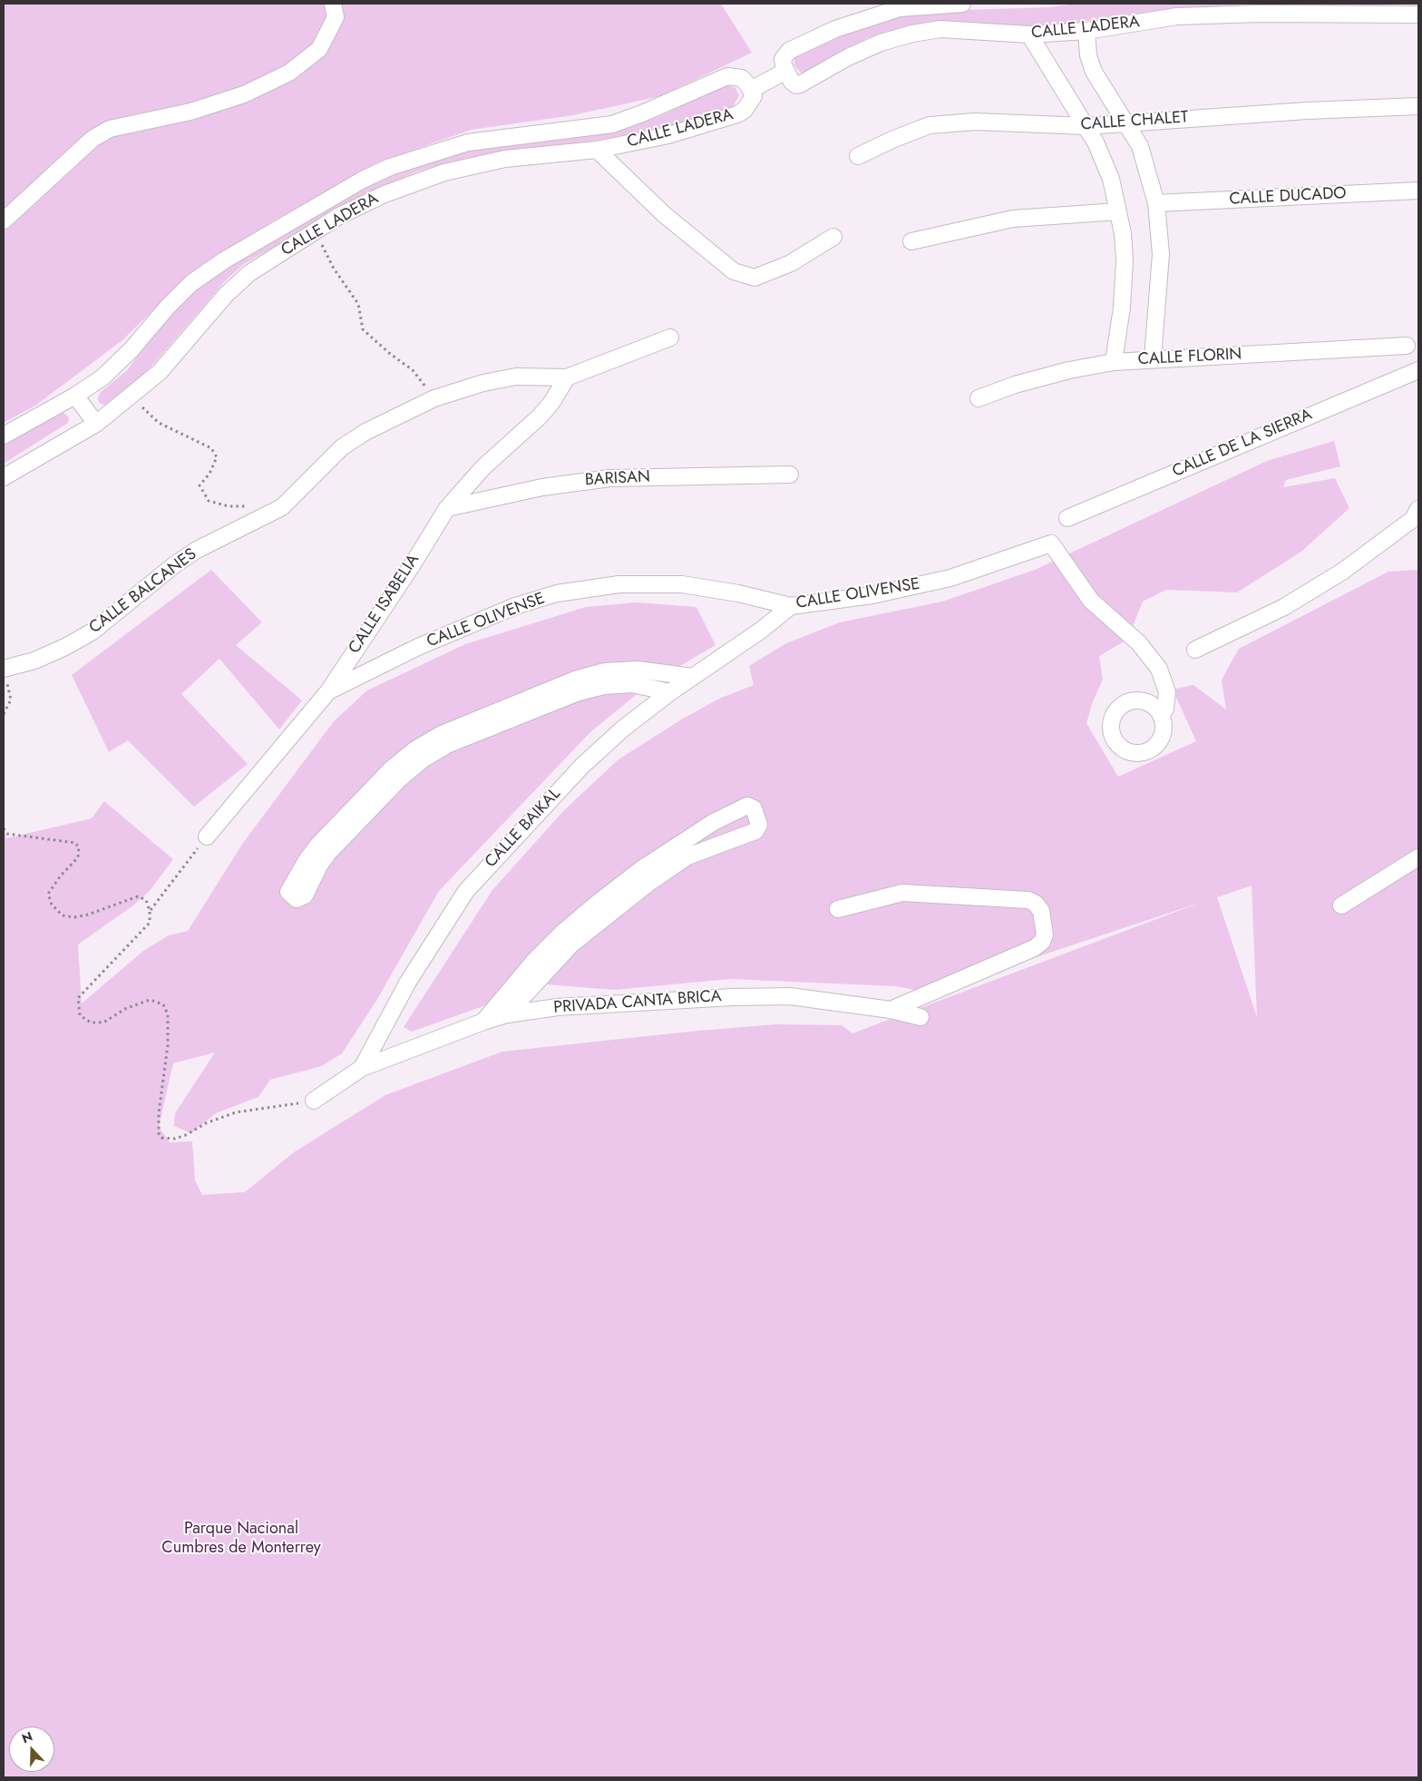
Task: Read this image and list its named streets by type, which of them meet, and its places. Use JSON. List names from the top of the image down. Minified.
{"streets":{"street":["CALLE LADERA","CALLE CHALET","CALLE DUCADO","CALLE FLORIN","CALLE DE LA SIERRA","BARISAN","CALLE BALCANES","CALLE OLIVENSE","CALLE ISABELIA","CALLE BAIKAL","PRIVADA CANTA BRICA"]},"crossings":[["BARISAN","CALLE ISABELIA"],["CALLE BALCANES","CALLE ISABELIA"],["CALLE OLIVENSE","CALLE ISABELIA"],["CALLE OLIVENSE","CALLE BAIKAL"],["CALLE BAIKAL","PRIVADA CANTA BRICA"]],"parks":["Parque Nacional Cumbres de Monterrey"],"north":"top"}
